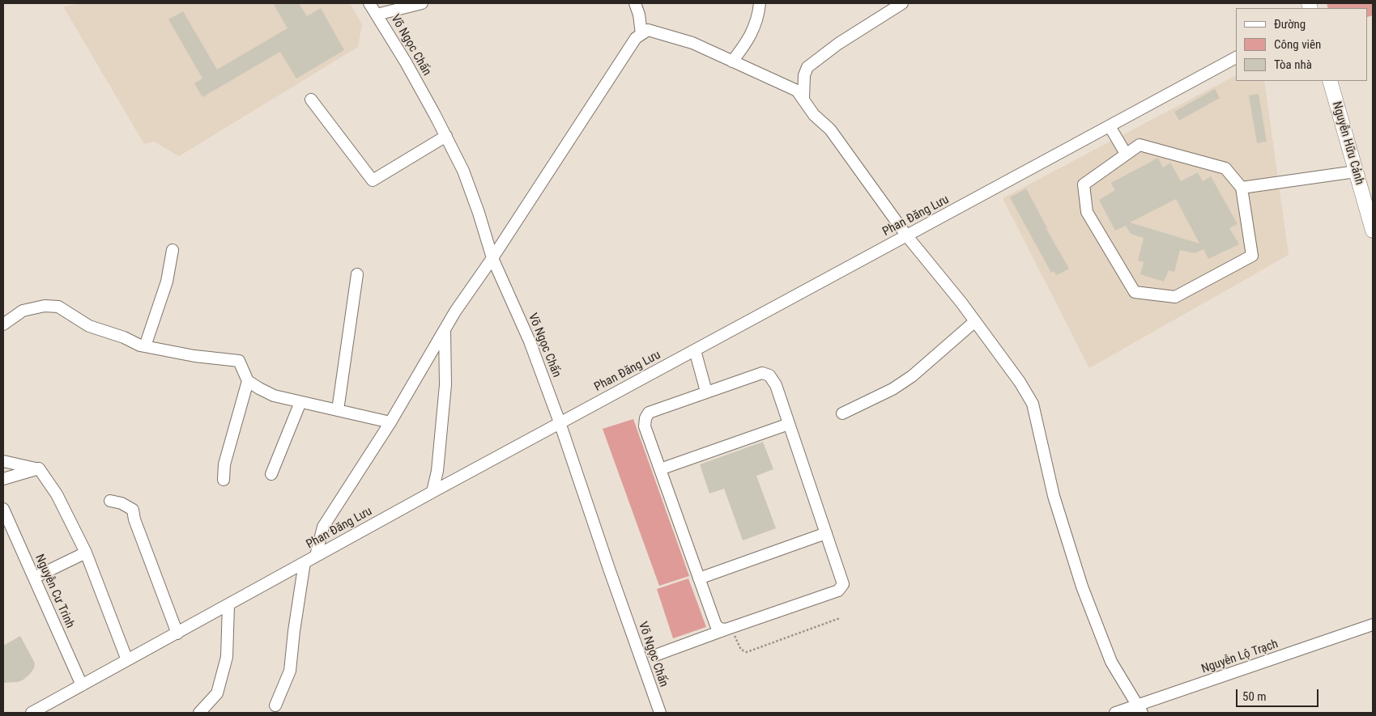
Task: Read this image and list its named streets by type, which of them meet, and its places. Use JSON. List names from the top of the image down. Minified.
{"streets":{"main road":["Nguyễn Hữu Cảnh"],"street":["Võ Ngọc Chấn","Phan Đăng Lưu","Nguyễn Cư Trinh","Nguyễn Lộ Trạch"]},"crossings":[["Võ Ngọc Chấn","Phan Đăng Lưu"],["Phan Đăng Lưu","Nguyễn Cư Trinh"]],"legend":["Đường","Công viên","Tòa nhà"],"scale_bar":"50 m"}
